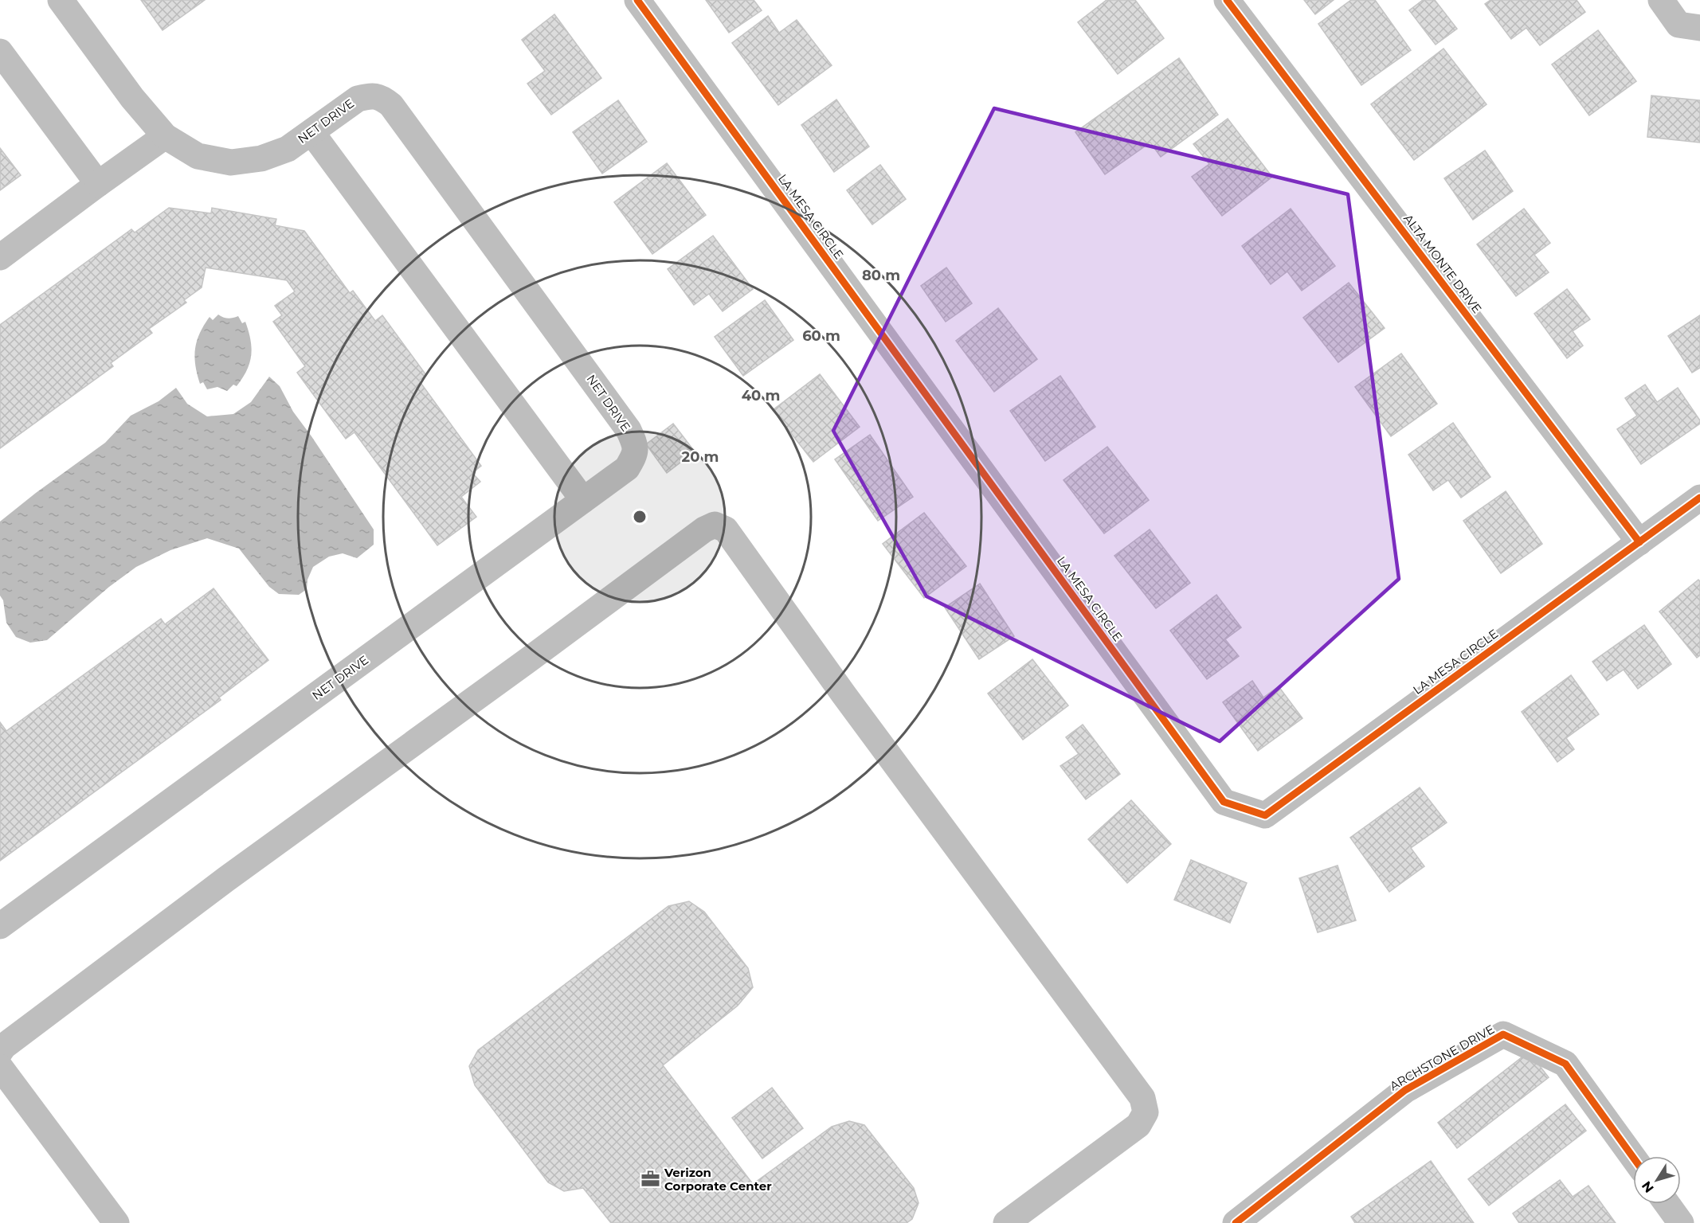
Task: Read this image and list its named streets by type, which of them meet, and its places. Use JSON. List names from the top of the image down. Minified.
{"streets":{"street":["NET DRIVE","LA MESA CIRCLE","ALTA MONTE DRIVE","ARCHSTONE DRIVE"]},"crossings":[["LA MESA CIRCLE","ALTA MONTE DRIVE"]],"places":{"office":["Verizon Corporate Center"]},"north":"bottom left","rings":["80 m","60 m","40 m","20 m"]}
